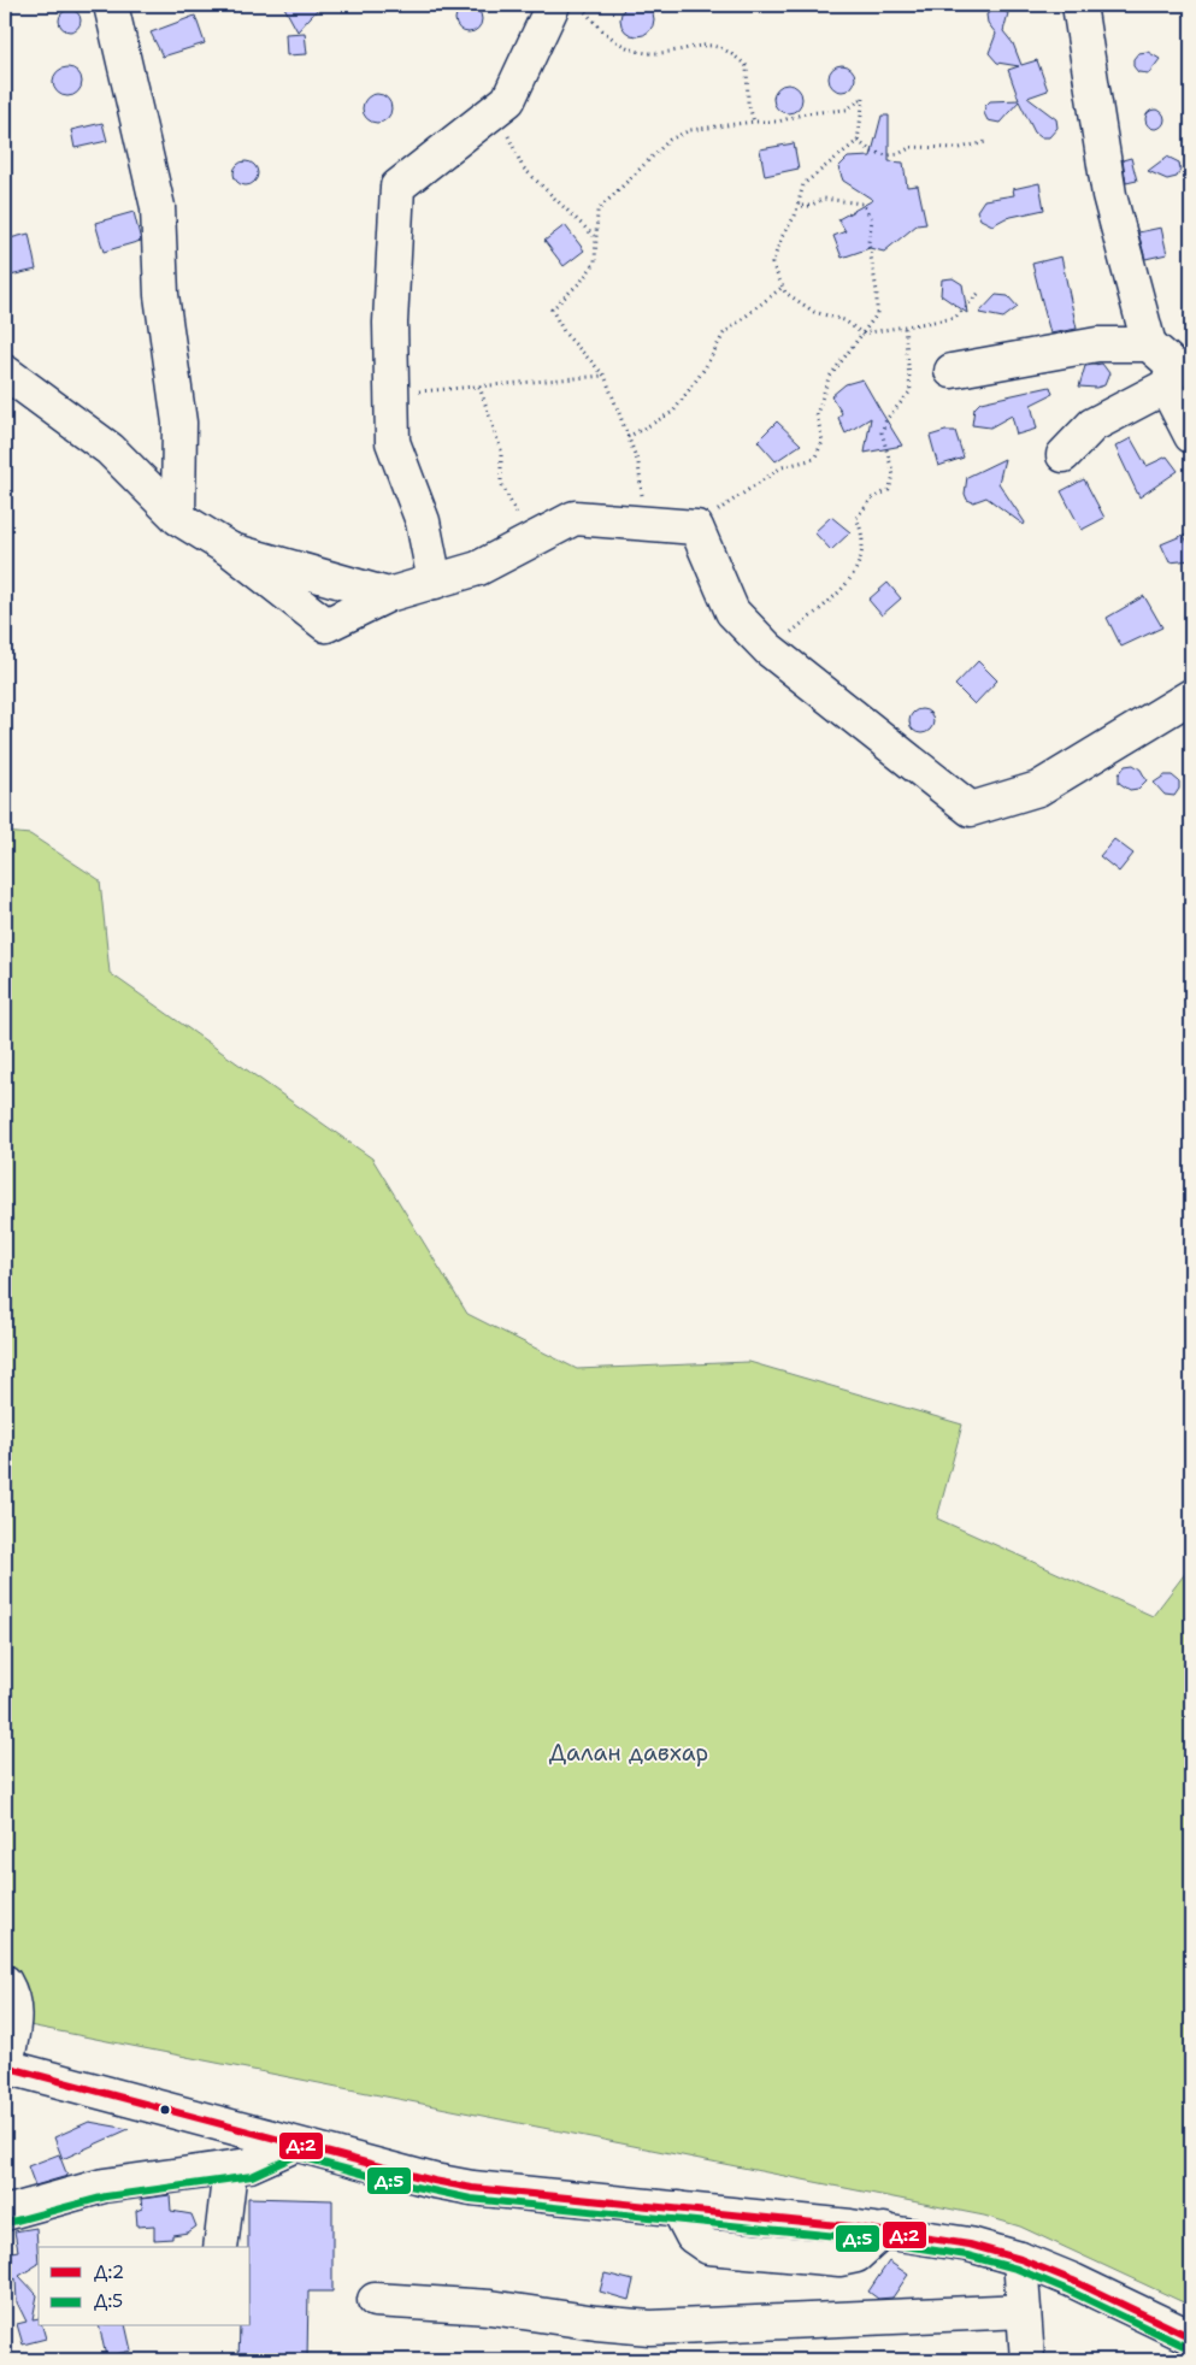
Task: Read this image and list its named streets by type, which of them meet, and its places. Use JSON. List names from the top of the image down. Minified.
{"parks":["Далан давхар"],"lines":["transit line Д:2","transit line Д:5"],"legend":["Д:2","Д:5"]}
